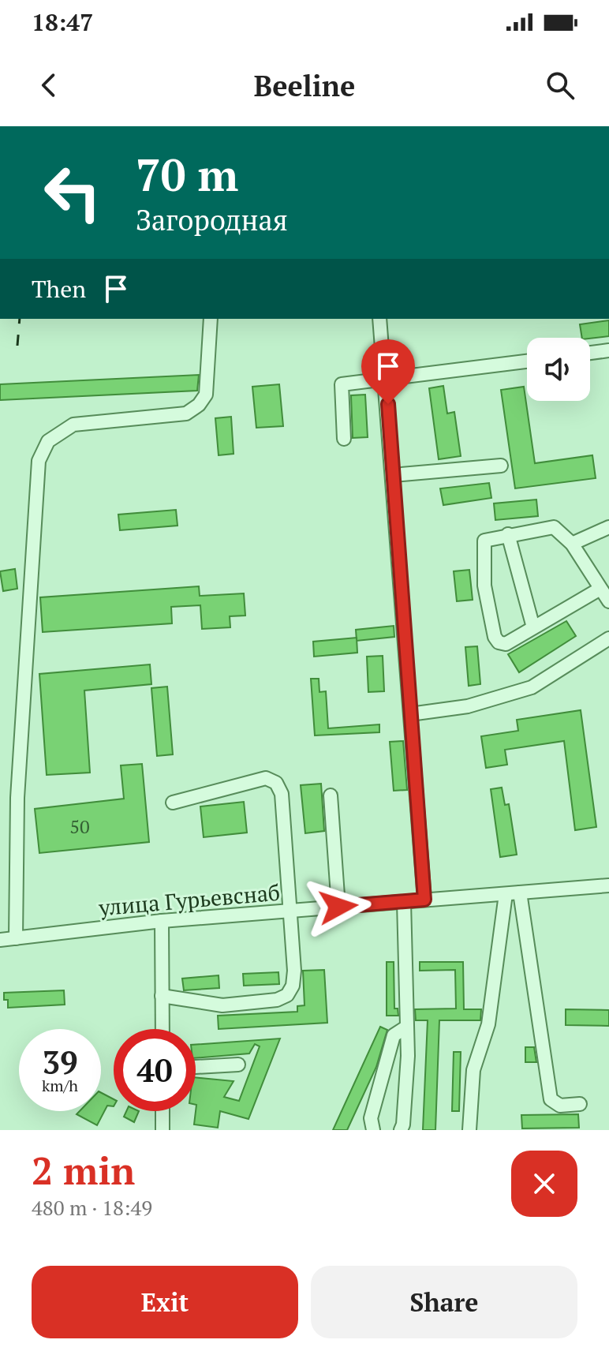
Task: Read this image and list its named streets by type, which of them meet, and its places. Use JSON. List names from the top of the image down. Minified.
{"streets":{"street":["улица Гурьевснаб"]},"house_numbers":["50"],"page":{"status":"18:47","header":"Beeline","turn":["70 m","Загородная"],"then":"Then","speed":"39 km/h","limit":"40","heading":["2 min","480 m · 18:49"],"buttons":["Exit","Share"]}}
